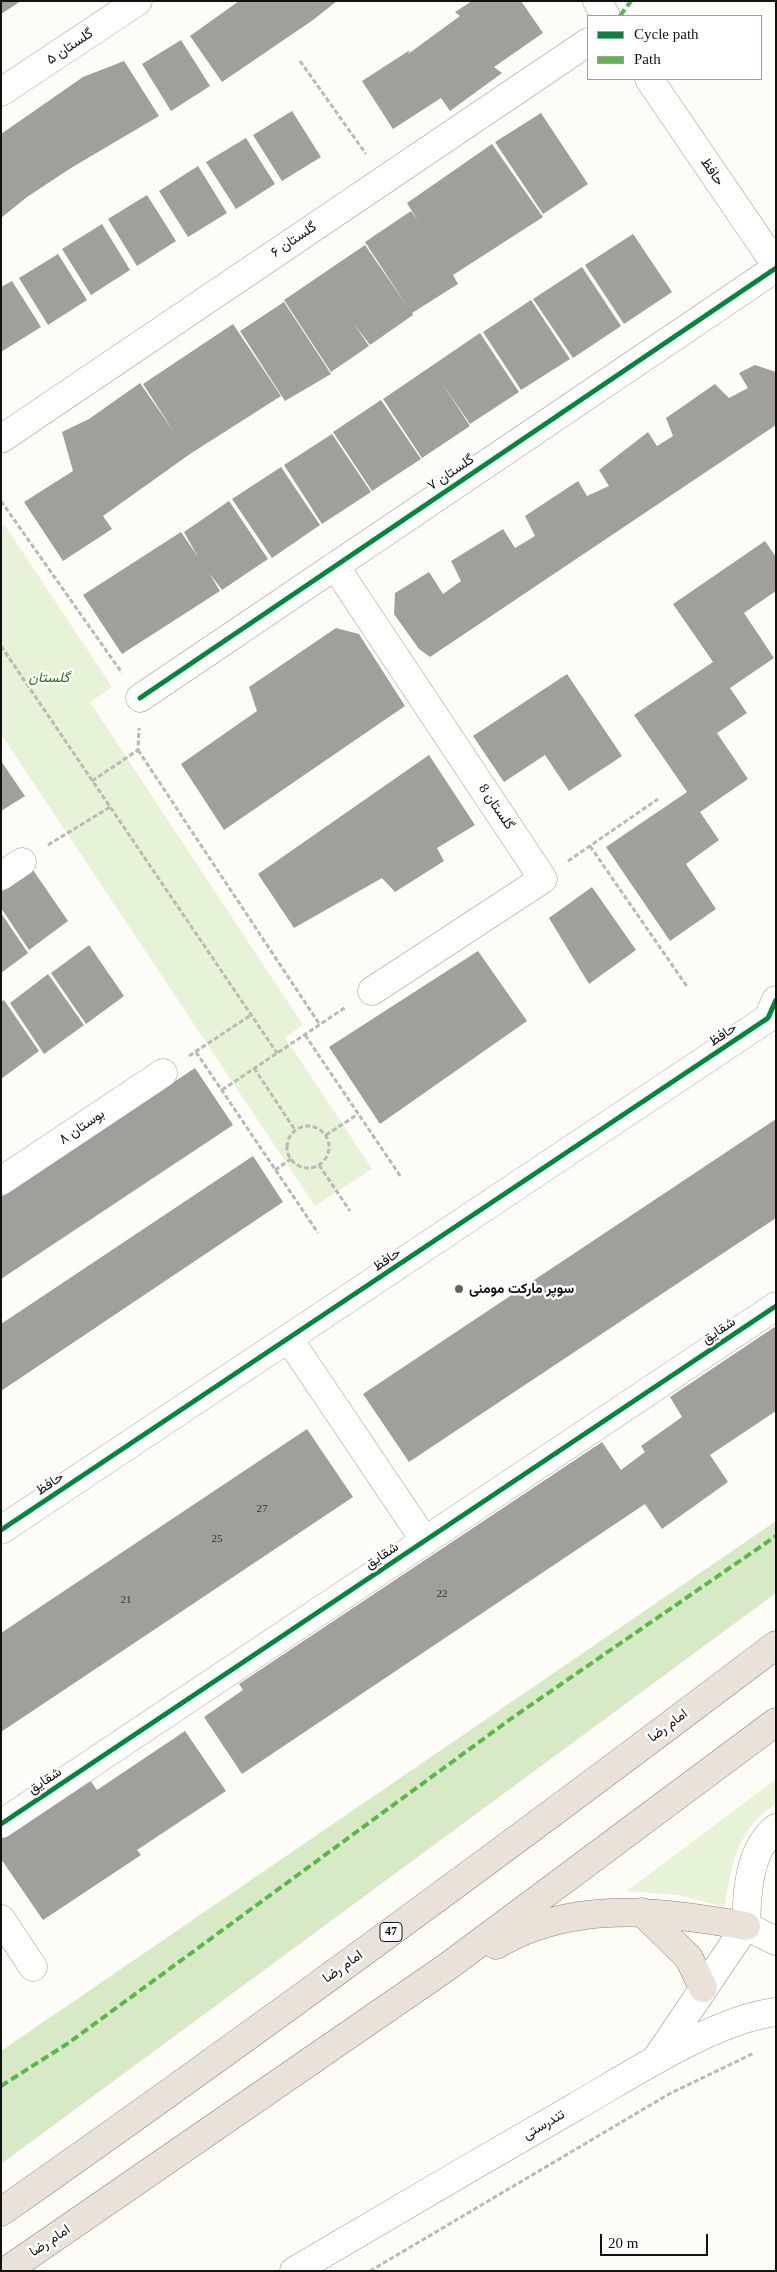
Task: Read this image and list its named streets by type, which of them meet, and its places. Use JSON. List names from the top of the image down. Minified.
{"streets":{"highway":["امام رضا","47"],"street":["گلستان ۵","حافظ","گلستان ۶","گلستان ۷","گلستان 8","بوستان ۸","شقایق","تندرستی"]},"crossings":[["حافظ","گلستان ۷"],["گلستان ۷","گلستان 8"]],"parks":["گلستان"],"places":["سوپر مارکت مومنی"],"house_numbers":["27","25","22","21"],"legend":["Cycle path","Path"],"scale_bar":"20 m"}
